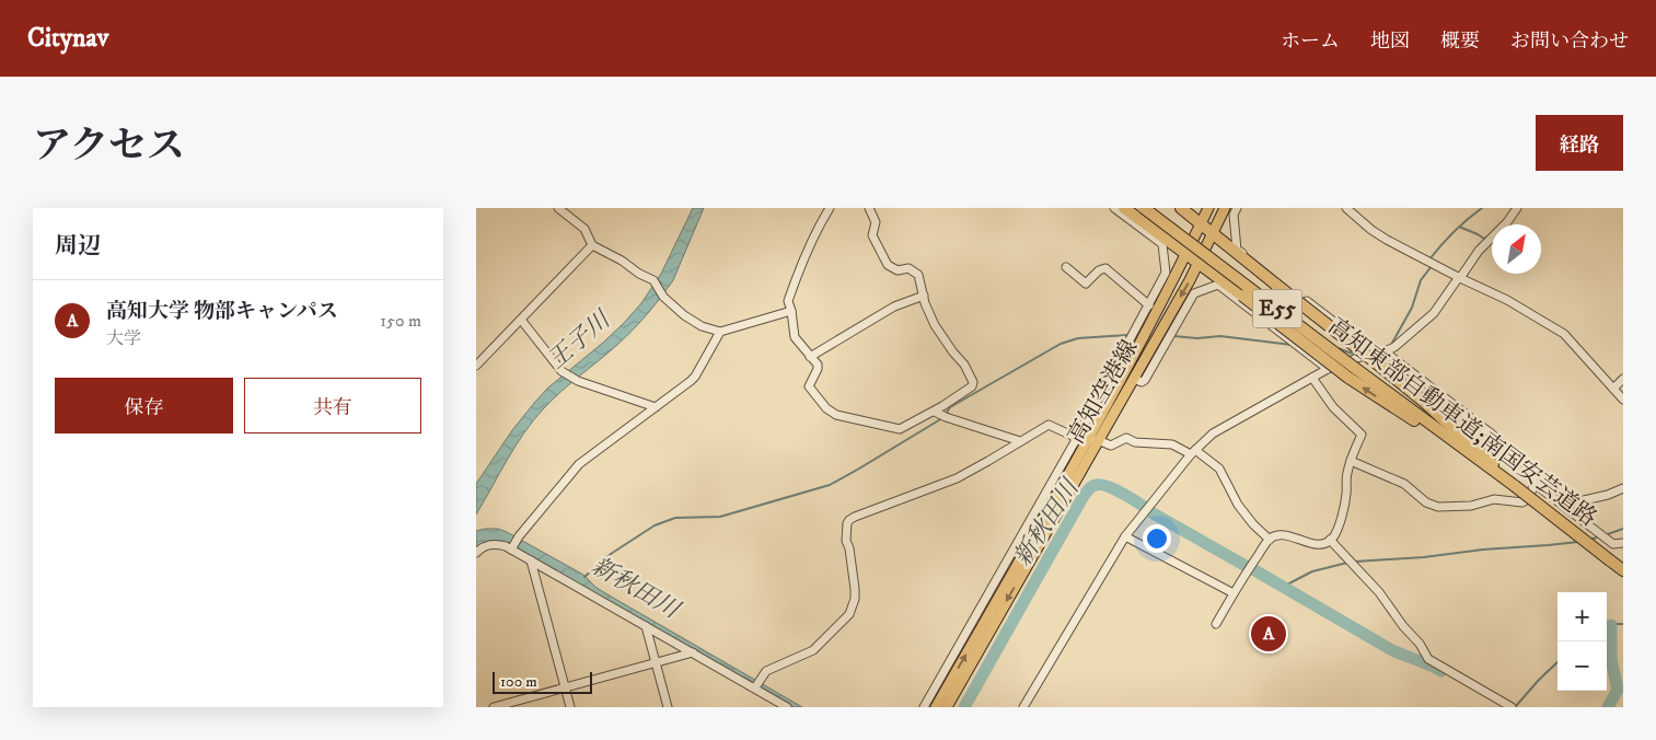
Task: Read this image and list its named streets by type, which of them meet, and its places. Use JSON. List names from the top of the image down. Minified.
{"streets":{"highway":["E55","高知東部自動車道;南国安芸道路"],"main road":["高知空港線"]},"water":["王子川","新秋田川"],"scale_bar":"100 m","north":"top right","page":{"header":"Citynav","nav":["ホーム","地図","概要","お問い合わせ"],"title":"アクセス","buttons":["経路",["保存","共有"]],"heading":"周辺","list":[{"mark":"A","name":"高知大学 物部キャンパス","note":"大学","value":"150 m"}],"map_buttons":["+","−"],"pins":"A","scale":"100 m"}}
